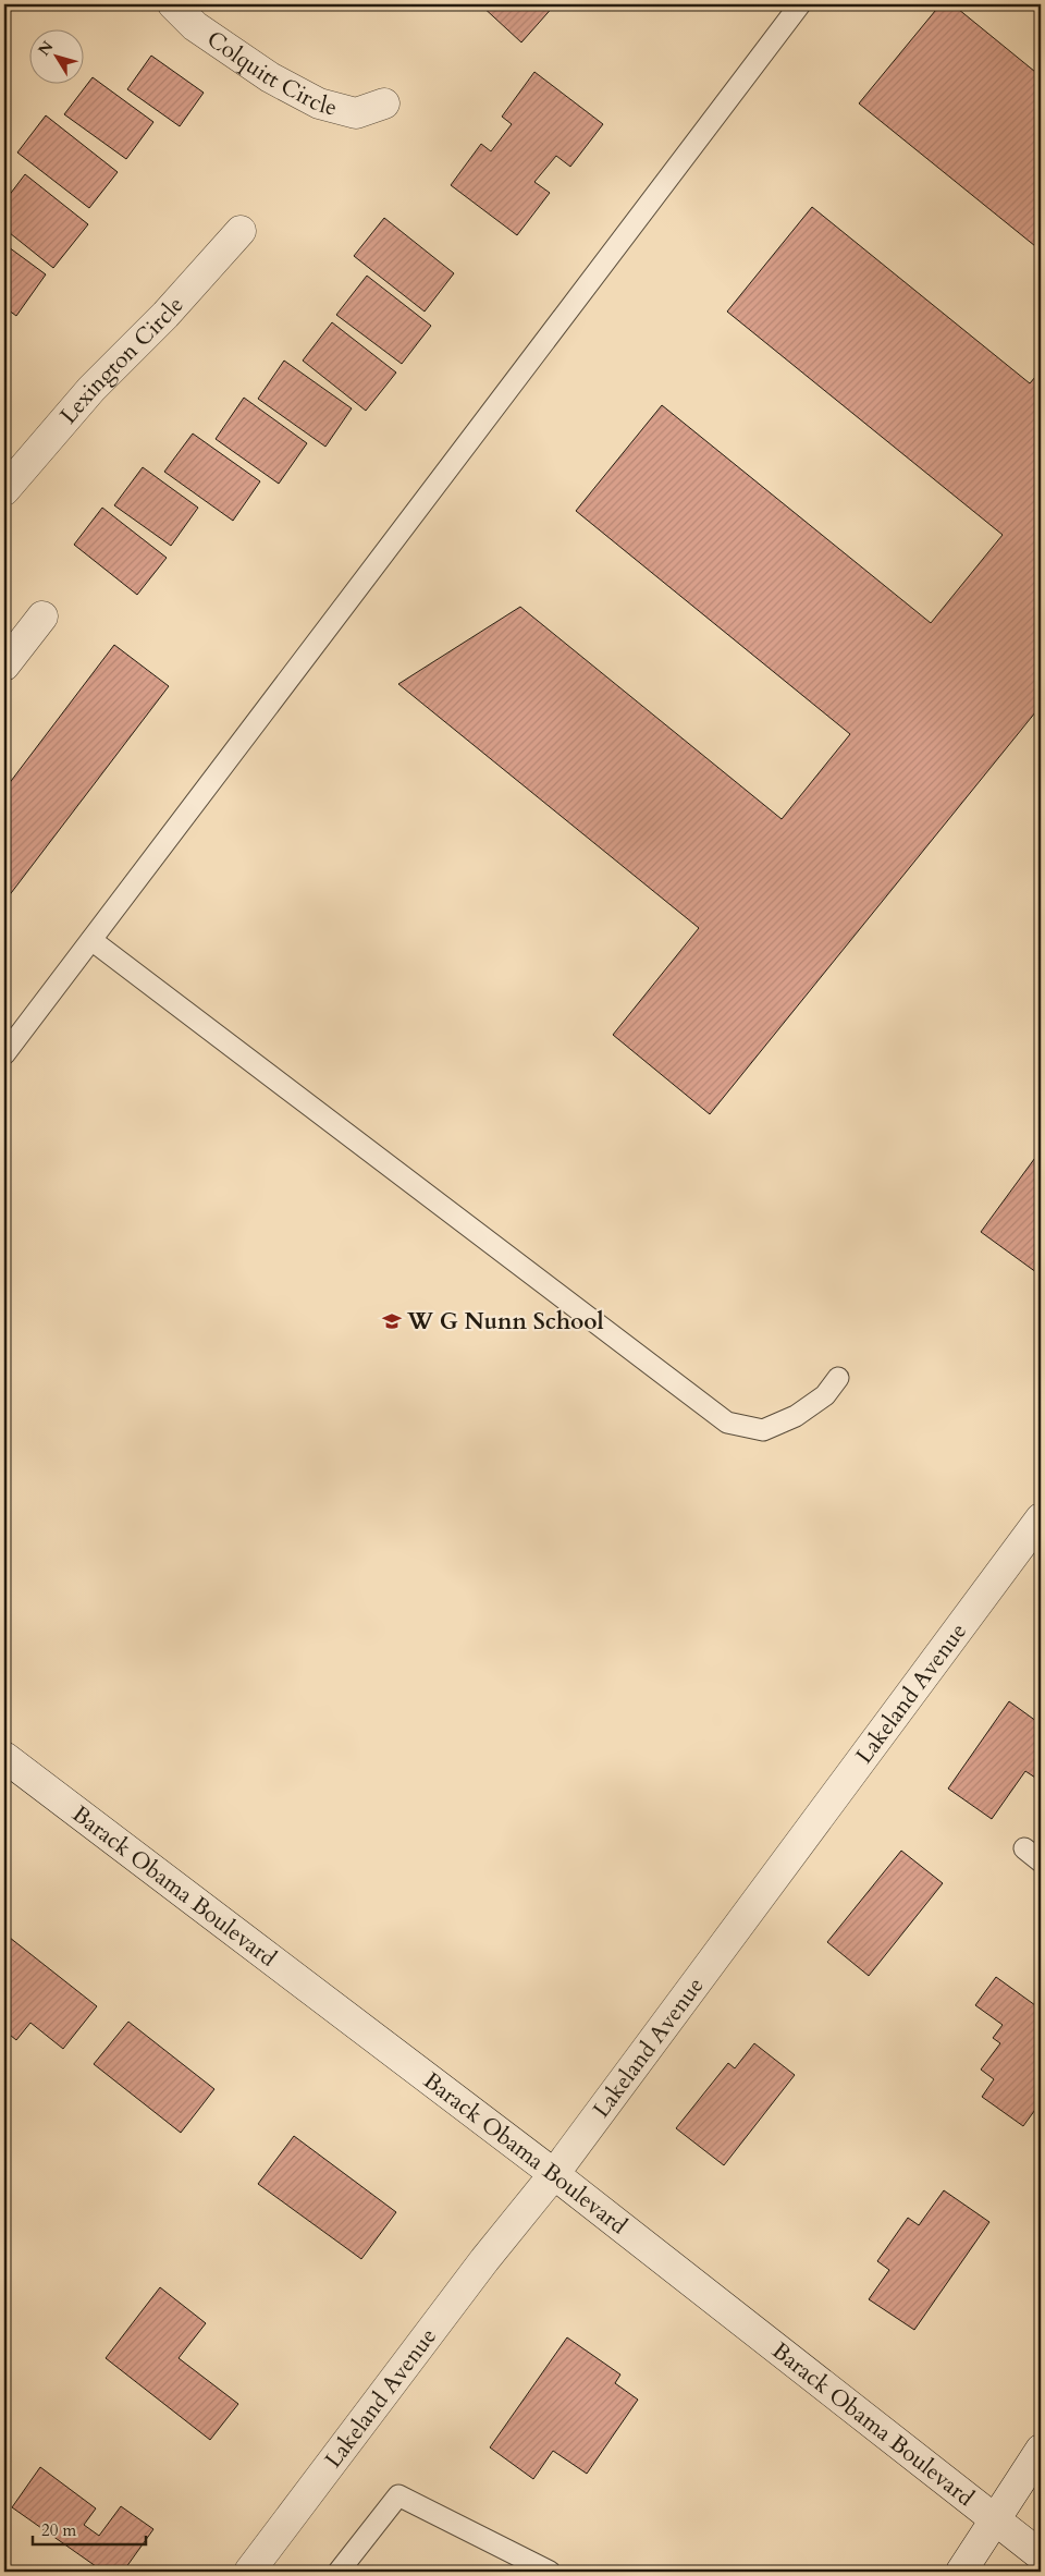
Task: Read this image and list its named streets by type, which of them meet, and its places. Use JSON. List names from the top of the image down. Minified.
{"streets":{"street":["Colquitt Circle","Lexington Circle","Lakeland Avenue","Barack Obama Boulevard"]},"crossings":[["Lakeland Avenue","Barack Obama Boulevard"]],"places":{"school or university":["W G Nunn School"]},"scale_bar":"20 m","north":"top left"}
